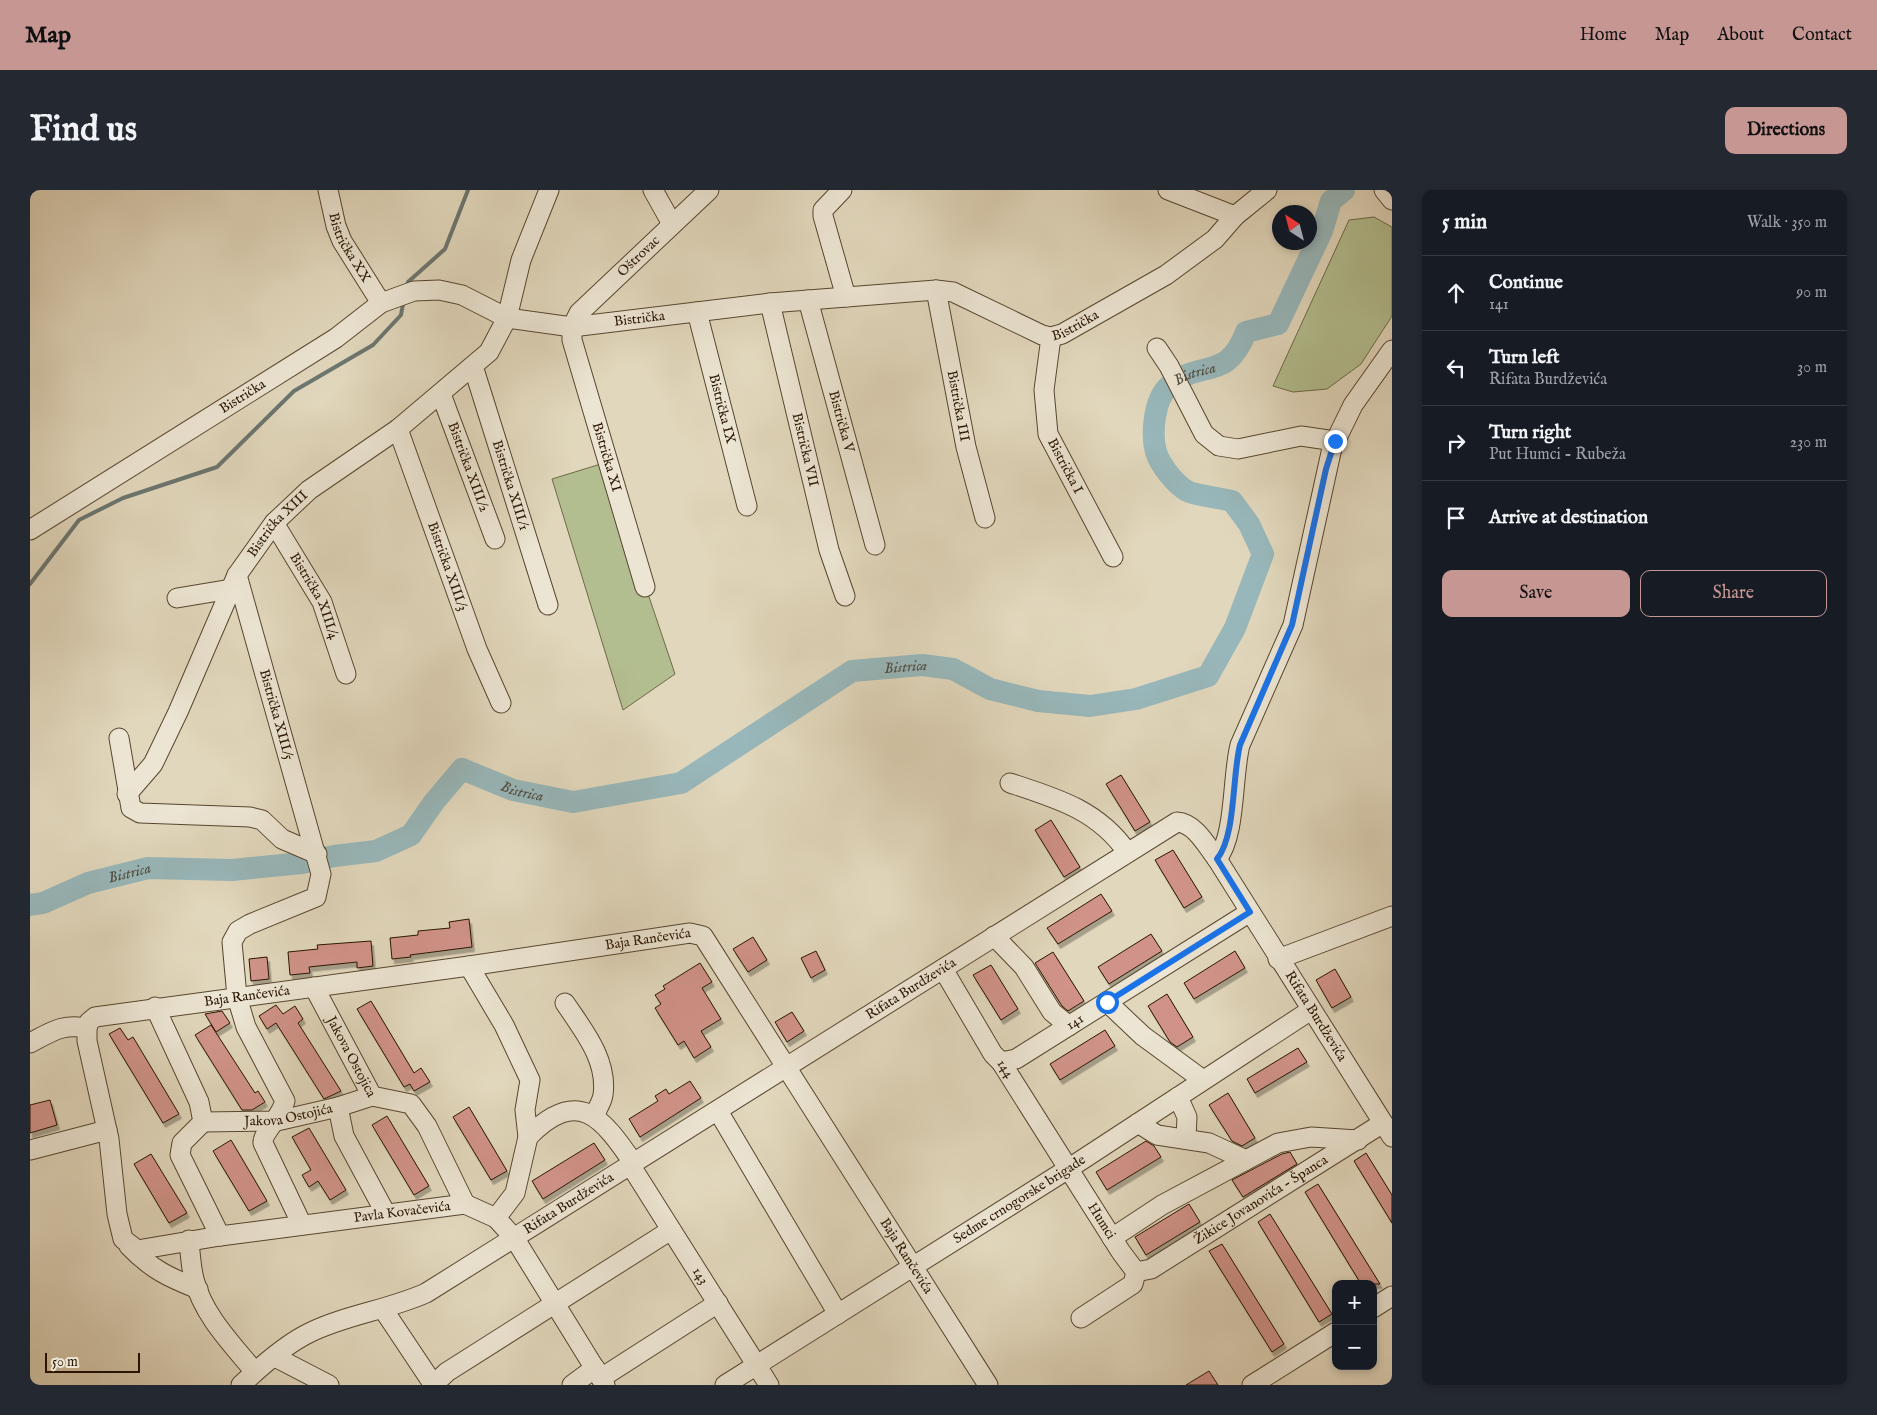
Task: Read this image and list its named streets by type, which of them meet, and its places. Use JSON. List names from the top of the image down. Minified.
{"streets":{"street":["Bistrička XX","Oštrovac","Bistrička","Bistrička III","Bistrička IX","Bistrička V","Bistrička VII","Bistrička XI","Bistrička I","Bistrička XIII/2","Bistrička XIII/1","Bistrička XIII","Bistrička XIII/3","Bistrička XIII/4","Bistrička XIII/5","Baja Rančevića","Rifata Burdževića","141","Jakova Ostojica","144","Jakova Ostojića","Sedme crnogorske brigade","Žikice Jovanovića - Španca","Pavla Kovačevića","Humci","143"]},"crossings":[["Bistrička XX","Bistrička"],["Oštrovac","Bistrička"],["Oštrovac","Bistrička XI"],["Bistrička","Bistrička III"],["Bistrička","Bistrička IX"],["Bistrička","Bistrička V"],["Bistrička","Bistrička VII"],["Bistrička","Bistrička XI"],["Bistrička","Bistrička I"],["Bistrička","Bistrička XIII"],["Bistrička XIII/2","Bistrička XIII"],["Bistrička XIII/1","Bistrička XIII"],["Bistrička XIII","Bistrička XIII/3"],["Bistrička XIII","Bistrička XIII/4"],["Bistrička XIII","Bistrička XIII/5"],["Bistrička XIII/5","Baja Rančevića"],["Baja Rančevića","Rifata Burdževića"],["Baja Rančevića","Jakova Ostojica"],["Baja Rančevića","Sedme crnogorske brigade"],["Rifata Burdževića","141"],["Rifata Burdževića","144"],["Rifata Burdževića","Sedme crnogorske brigade"],["Rifata Burdževića","Žikice Jovanovića - Španca"],["Rifata Burdževića","Pavla Kovačevića"],["Rifata Burdževića","143"],["141","144"],["Jakova Ostojica","Jakova Ostojića"],["Jakova Ostojica","Pavla Kovačevića"],["144","Sedme crnogorske brigade"],["144","Humci"],["Sedme crnogorske brigade","Humci"],["Sedme crnogorske brigade","143"],["Žikice Jovanovića - Španca","Humci"]],"water":["Bistrica"],"scale_bar":"50 m","north":"top left","page":{"header":"Map","nav":["Home","Map","About","Contact"],"buttons":["Directions",["Save","Share"]],"title":"Find us","heading":["5 min","Walk · 350 m"],"list":[["Continue","141","90 m"],["Turn left","Rifata Burdževića","30 m"],["Turn right","Put Humci - Rubeža","230 m"],"Arrive at destination"],"map_buttons":["+","−"],"scale":"50 m"}}
